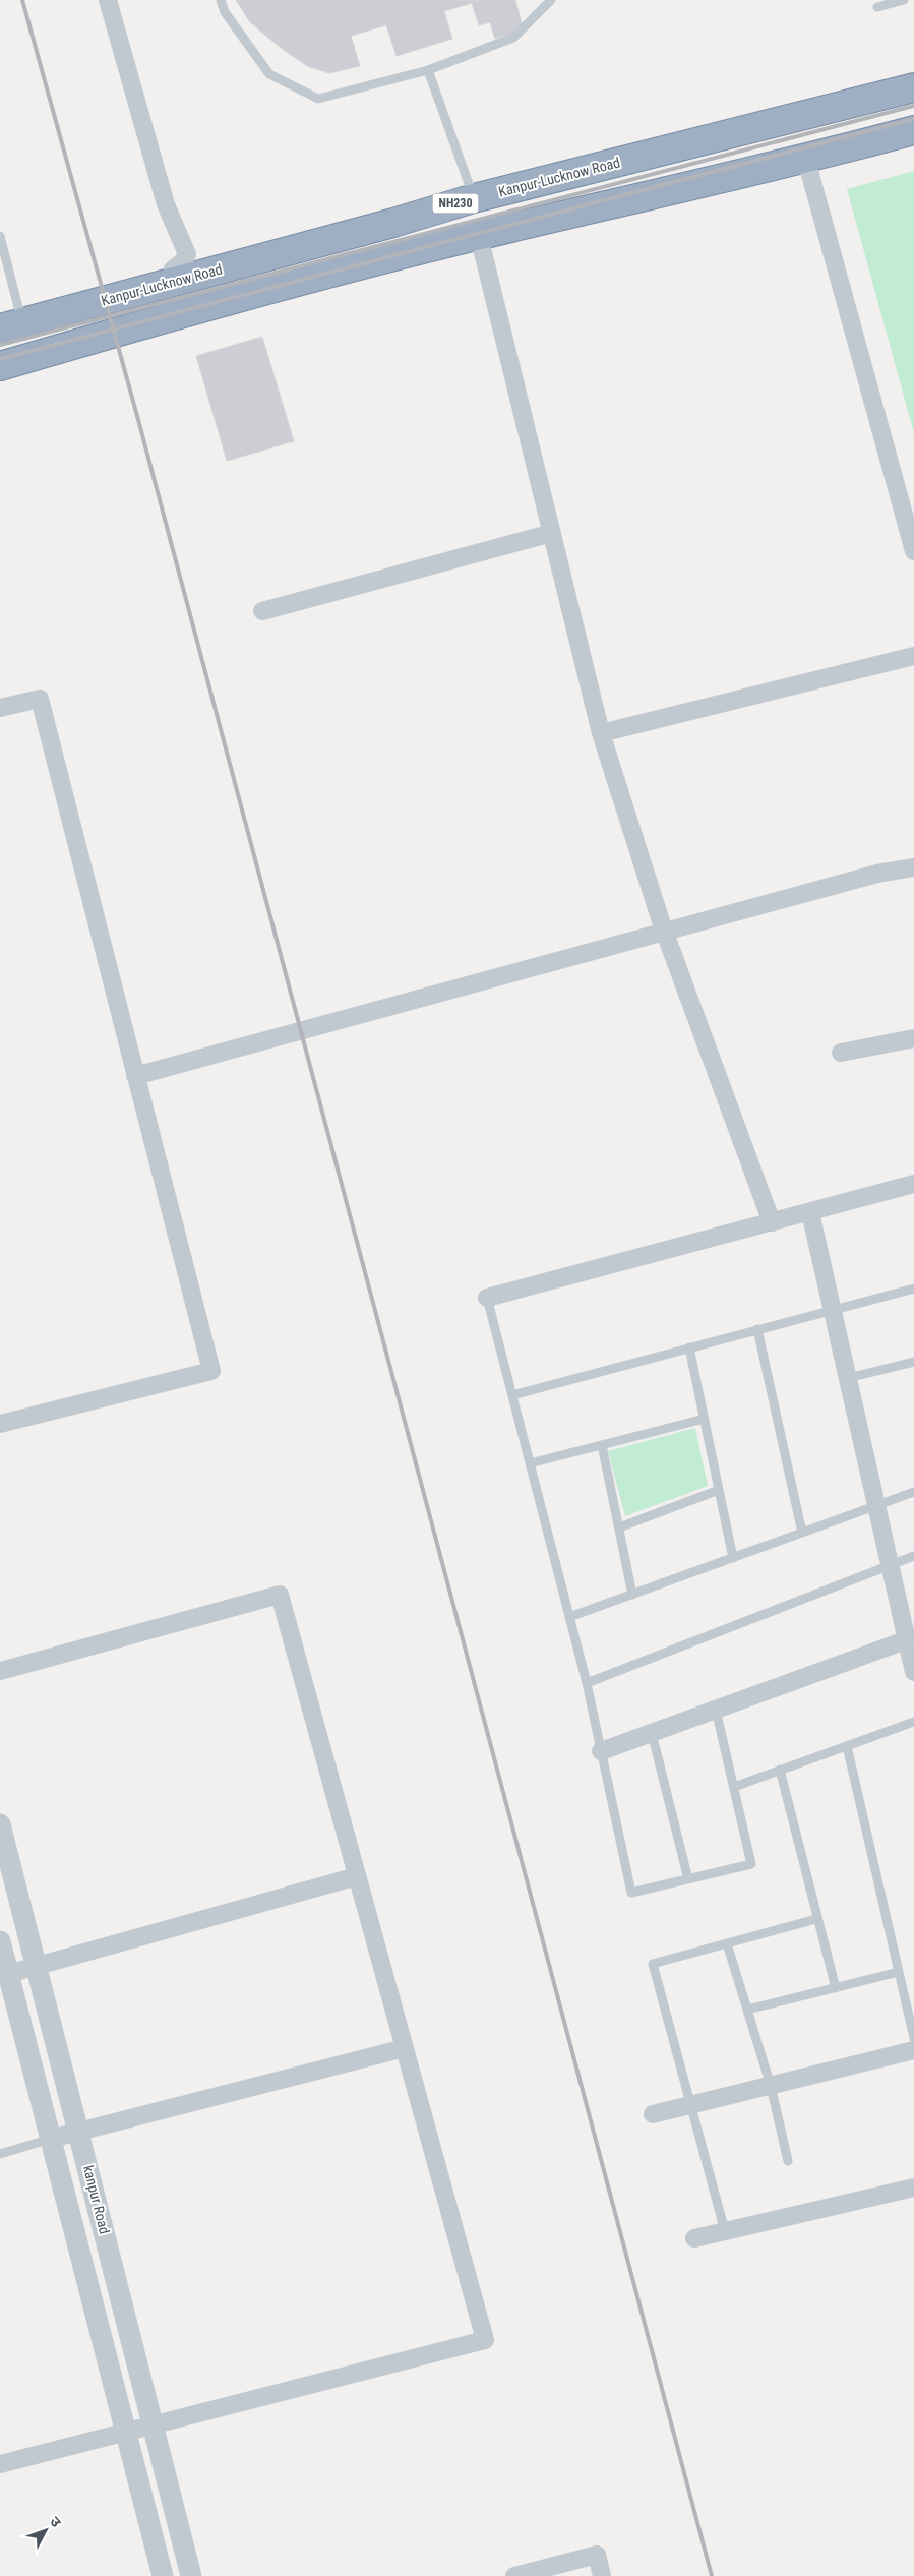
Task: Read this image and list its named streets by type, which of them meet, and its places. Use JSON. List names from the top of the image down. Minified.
{"streets":{"highway":["Kanpur-Lucknow Road","NH230"],"street":["kanpur Road"]},"north":"top right"}
